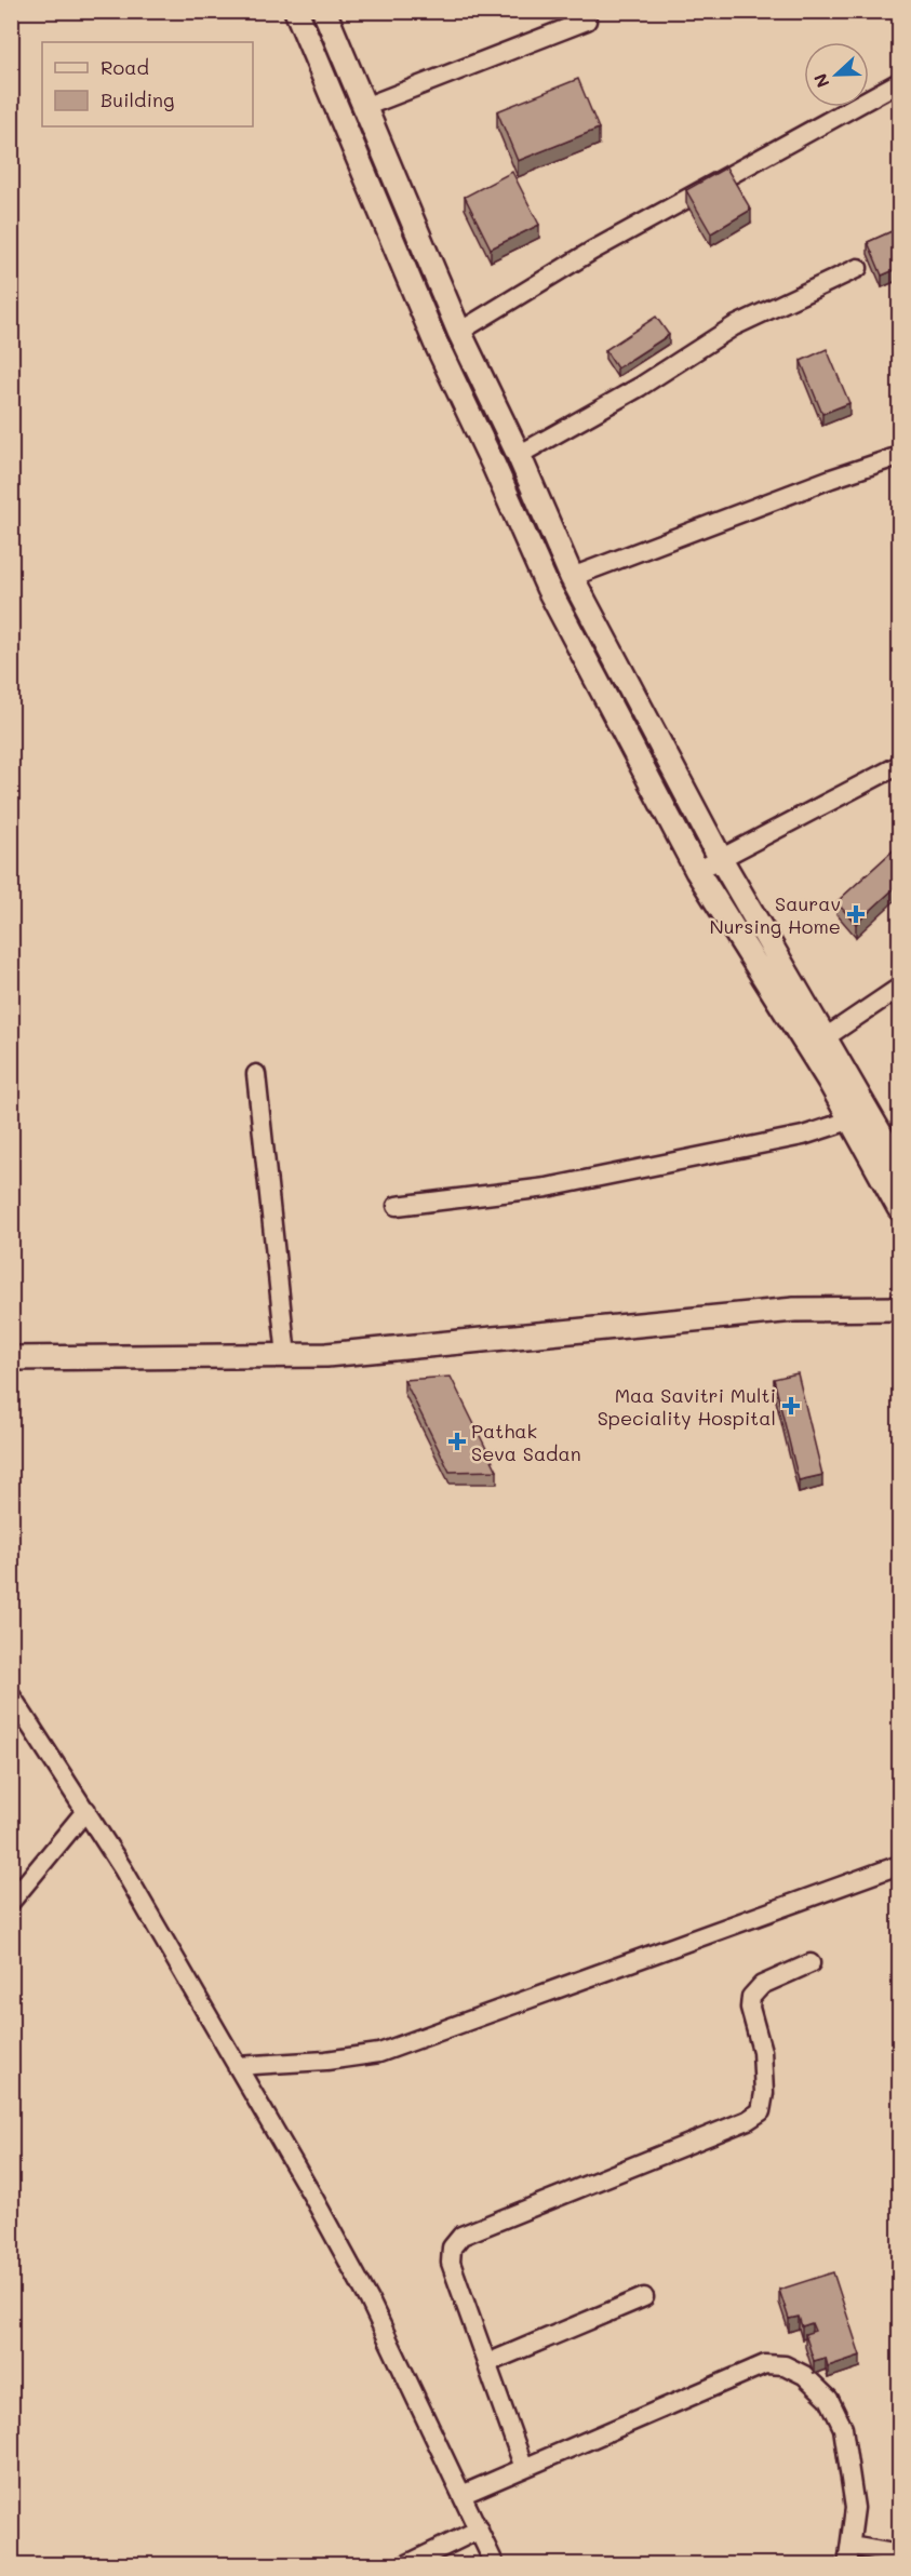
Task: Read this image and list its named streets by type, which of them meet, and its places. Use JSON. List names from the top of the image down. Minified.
{"places":{"health":["Saurav Nursing Home","Maa Savitri Multi Speciality Hospital","Pathak Seva Sadan"]},"legend":["Road","Building"],"north":"left"}
